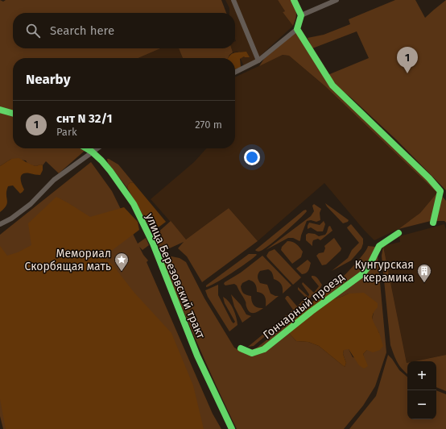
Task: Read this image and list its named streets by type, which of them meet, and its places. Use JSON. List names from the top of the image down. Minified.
{"streets":{"street":["улица Березовский тракт","Гончарный проезд"]},"places":{"place":["Мемориал Скорбящая мать"],"building":["Кунгурская керамика"]},"page":{"search":"Search here","pins":"1","heading":"Nearby","list":[{"mark":"1","name":"снт N 32/1","note":"Park","value":"270 m"}],"map_buttons":["+","−"]}}
